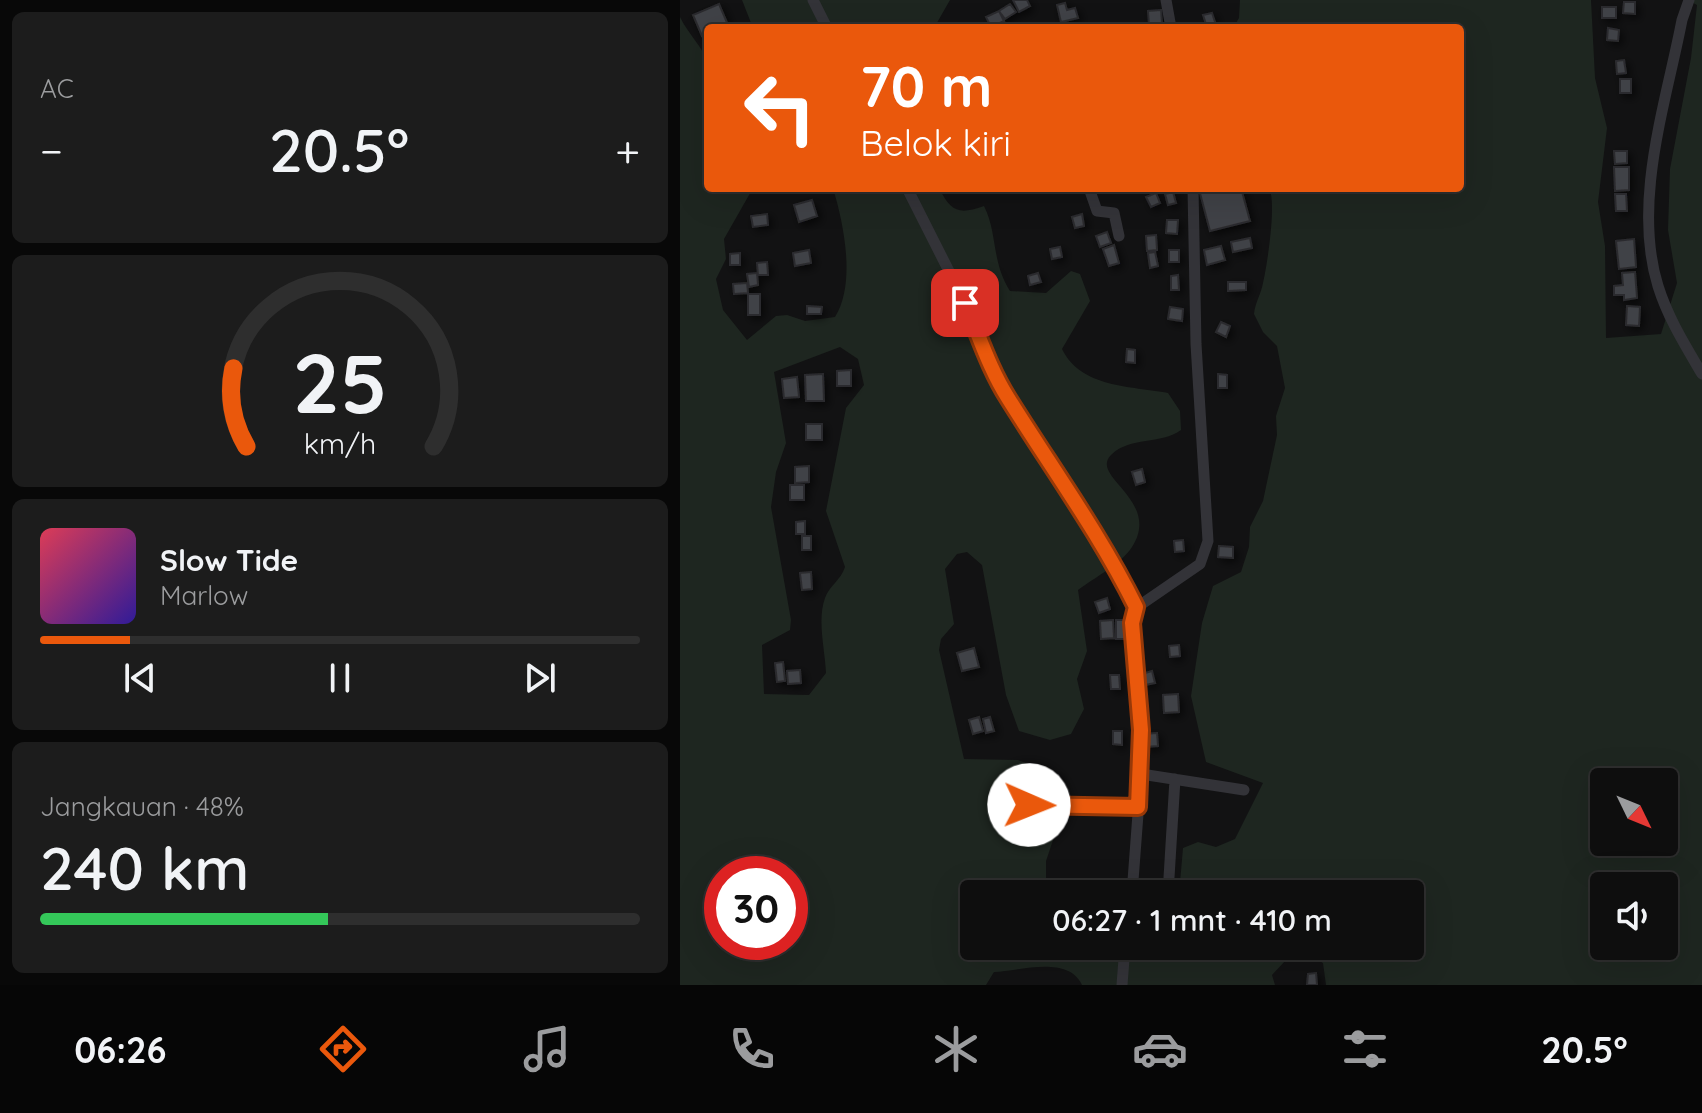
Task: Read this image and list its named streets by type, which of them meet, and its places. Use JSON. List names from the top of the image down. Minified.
{"north":"bottom right","page":{"tile":["AC",["Jangkauan · 48%","240 km"]],"turn":["70 m","Belok kiri"],"heat":["−","20.5°","+"],"song":["Slow Tide","Marlow"],"limit":"30","trip":"06:27 · 1 mnt · 410 m","tabs":["06:26","20.5°"],"gauge":["25","km/h"]}}
